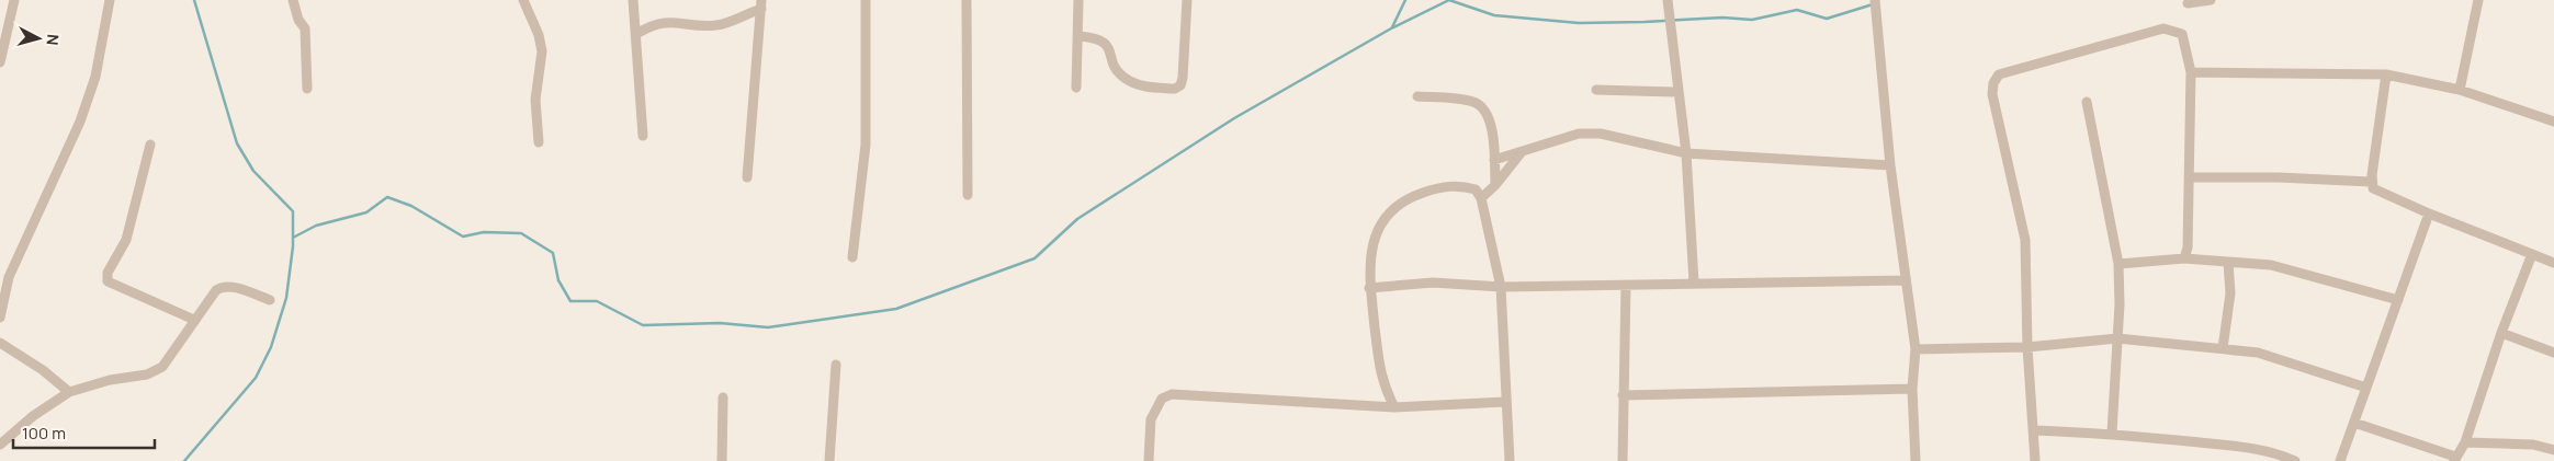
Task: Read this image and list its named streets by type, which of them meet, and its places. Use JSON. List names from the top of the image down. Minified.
{"scale_bar":"100 m","north":"right"}
